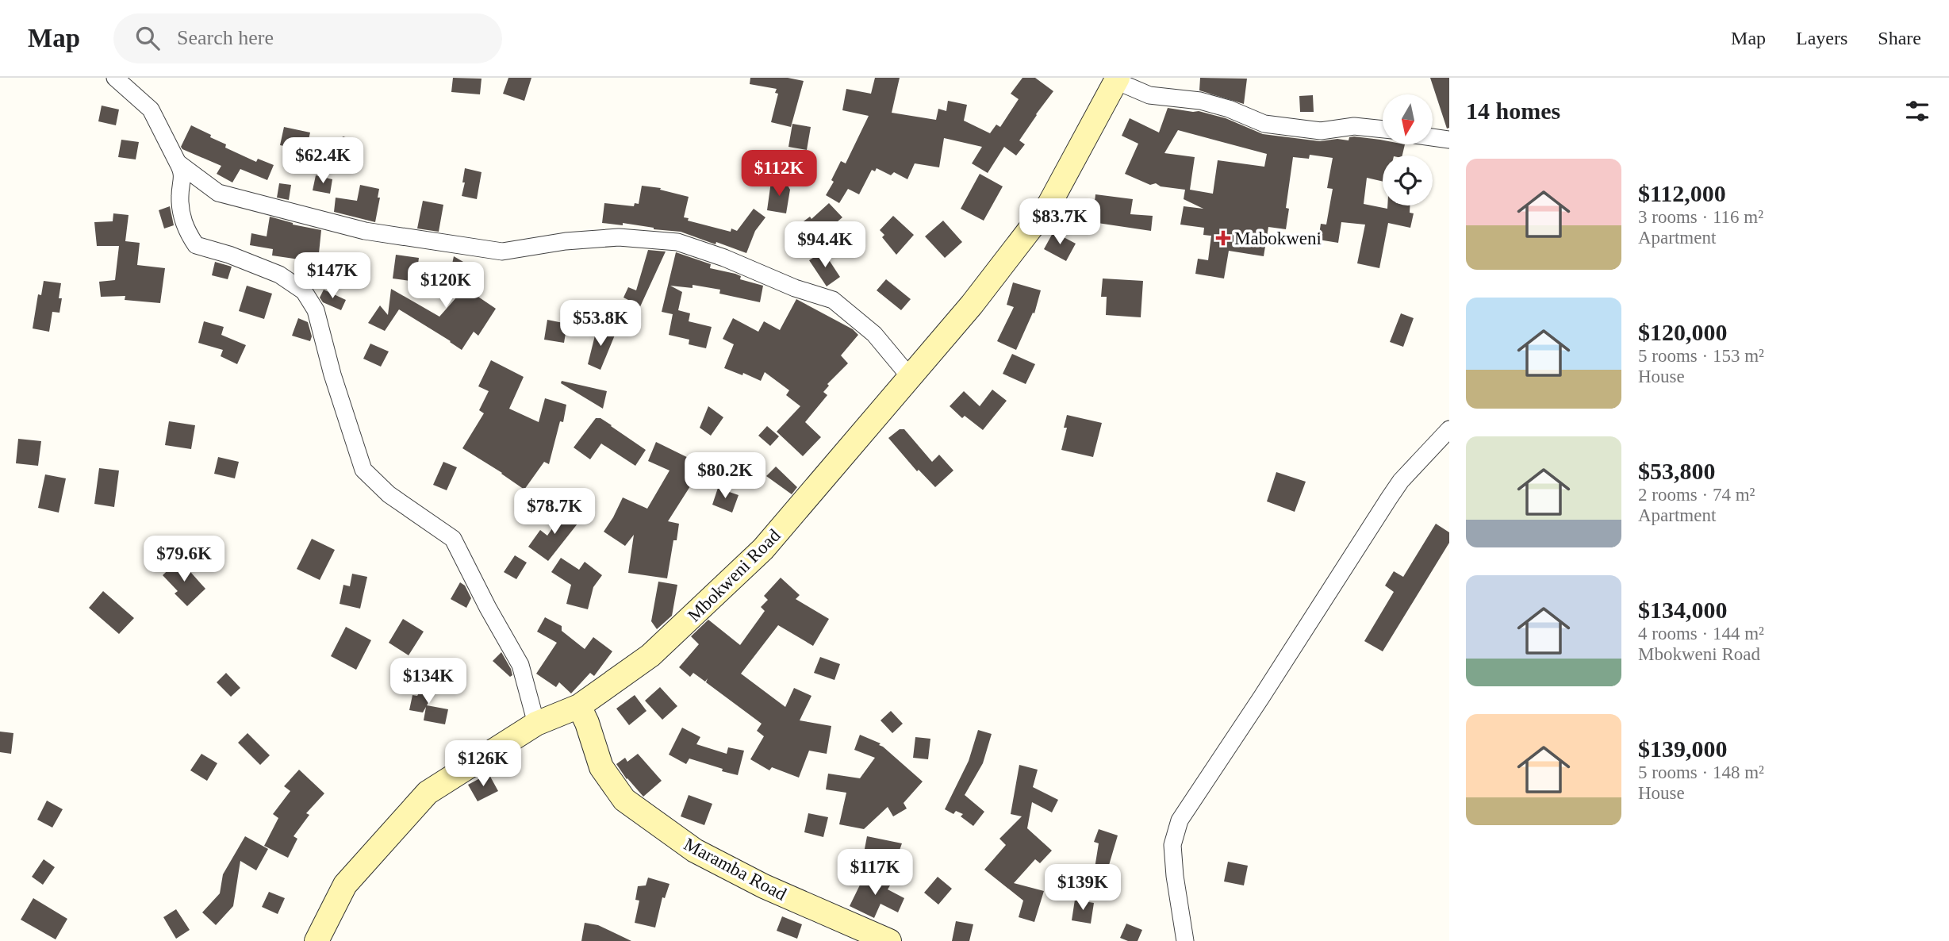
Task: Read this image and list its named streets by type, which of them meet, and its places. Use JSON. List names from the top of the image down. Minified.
{"streets":{"street":["Mbokweni Road","Maramba Road"]},"crossings":[["Mbokweni Road","Maramba Road"]],"places":{"health":["Mabokweni"]},"north":"bottom","page":{"header":"Map","search":"Search here","nav":["Map","Layers","Share"],"heading":"14 homes","price":["$62.4K","$112K","$83.7K","$94.4K","$147K","$120K","$53.8K","$80.2K","$78.7K","$79.6K","$134K","$126K","$117K","$139K"],"list":[{"name":"$112,000","note":"3 rooms · 116 m² · Apartment"},{"name":"$120,000","note":"5 rooms · 153 m² · House"},{"name":"$53,800","note":"2 rooms · 74 m² · Apartment"},{"name":"$134,000","note":"4 rooms · 144 m² · Mbokweni Road"},{"name":"$139,000","note":"5 rooms · 148 m² · House"}]}}
